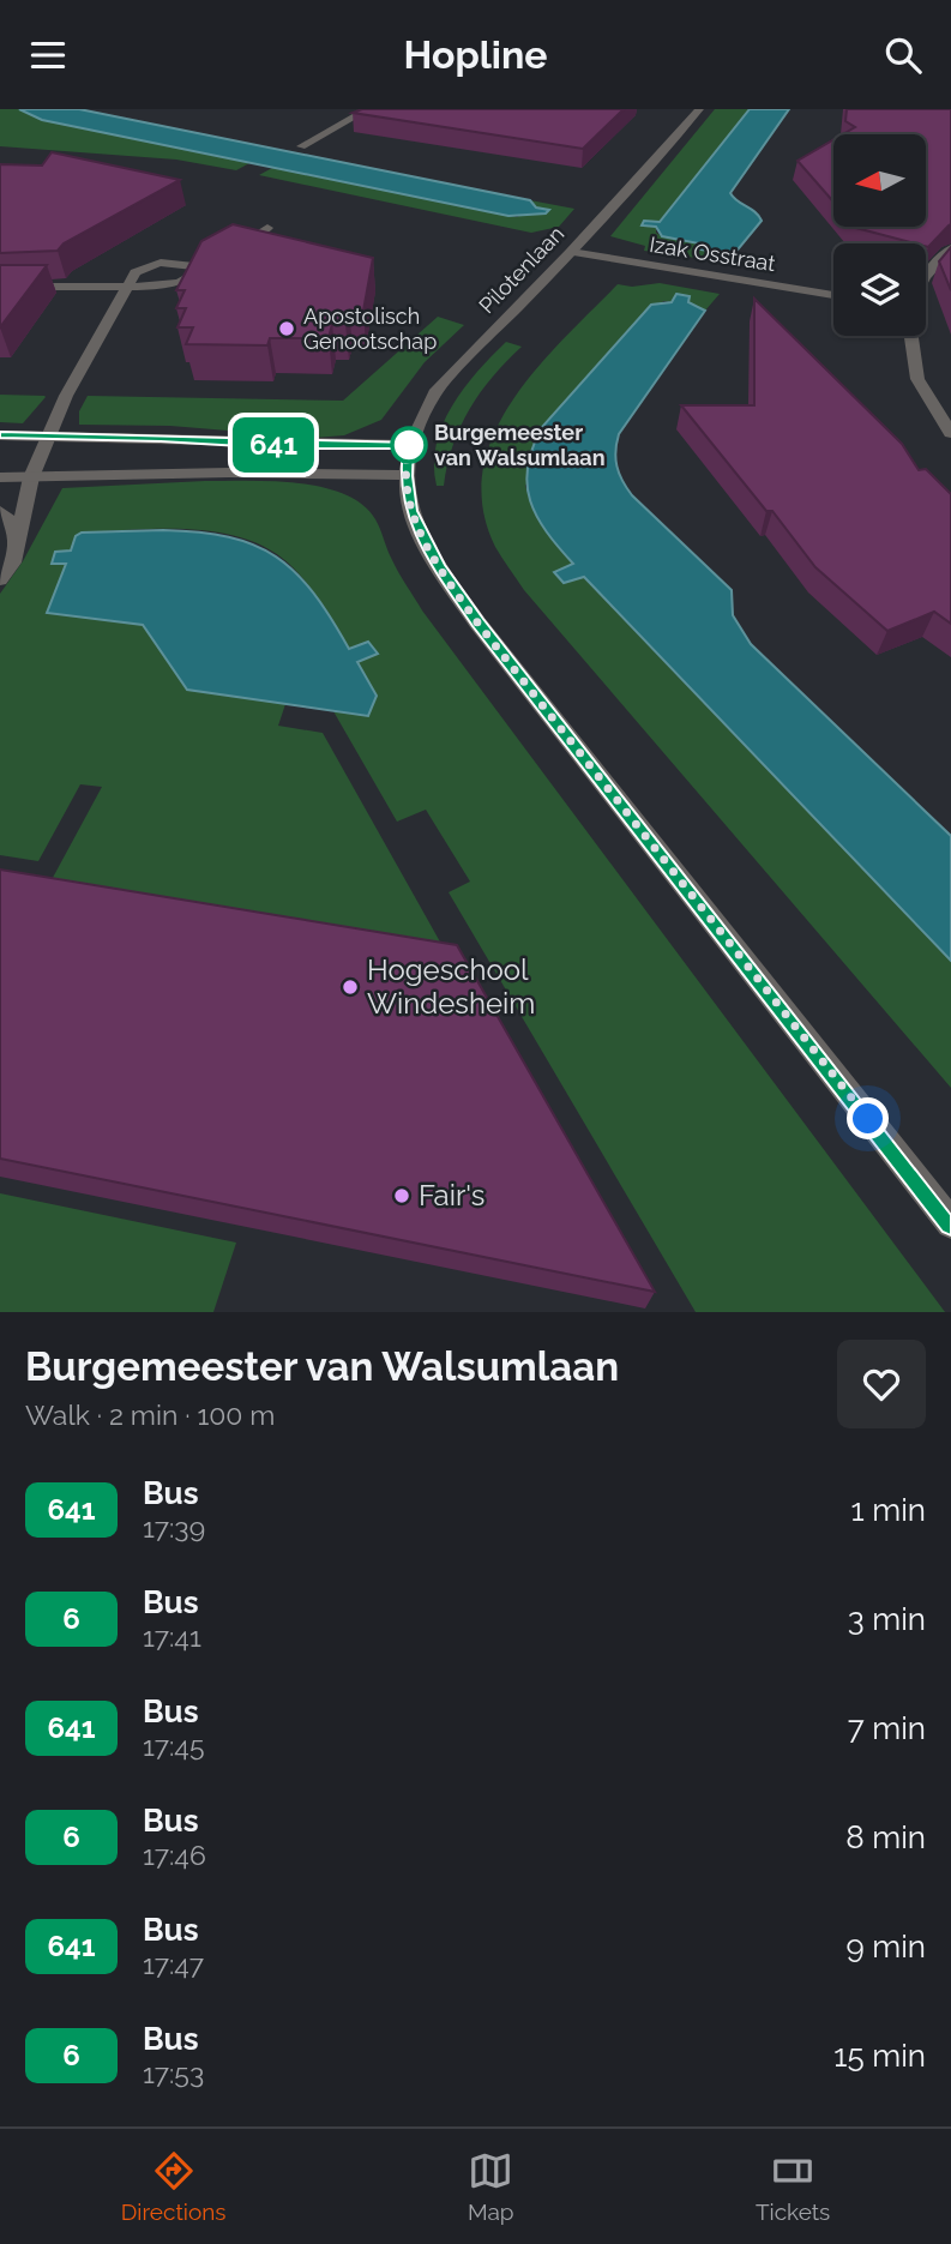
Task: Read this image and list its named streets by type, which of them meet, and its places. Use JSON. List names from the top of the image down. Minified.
{"streets":{"street":["Izak Osstraat","Pilotenlaan"]},"crossings":[["Izak Osstraat","Pilotenlaan"]],"places":["Apostolisch Genootschap","Burgemeester van Walsumlaan","Hogeschool Windesheim","Fair's"],"lines":["bus line 641"],"north":"left","page":{"header":"Hopline","on_map":"641","heading":["Burgemeester van Walsumlaan","Walk · 2 min · 100 m"],"list":[{"mark":"641","name":"Bus","note":"17:39","value":"1 min"},{"mark":"6","name":"Bus","note":"17:41","value":"3 min"},{"mark":"641","name":"Bus","note":"17:45","value":"7 min"},{"mark":"6","name":"Bus","note":"17:46","value":"8 min"},{"mark":"641","name":"Bus","note":"17:47","value":"9 min"},{"mark":"6","name":"Bus","note":"17:53","value":"15 min"}],"tabs":["Directions","Map","Tickets"]}}
